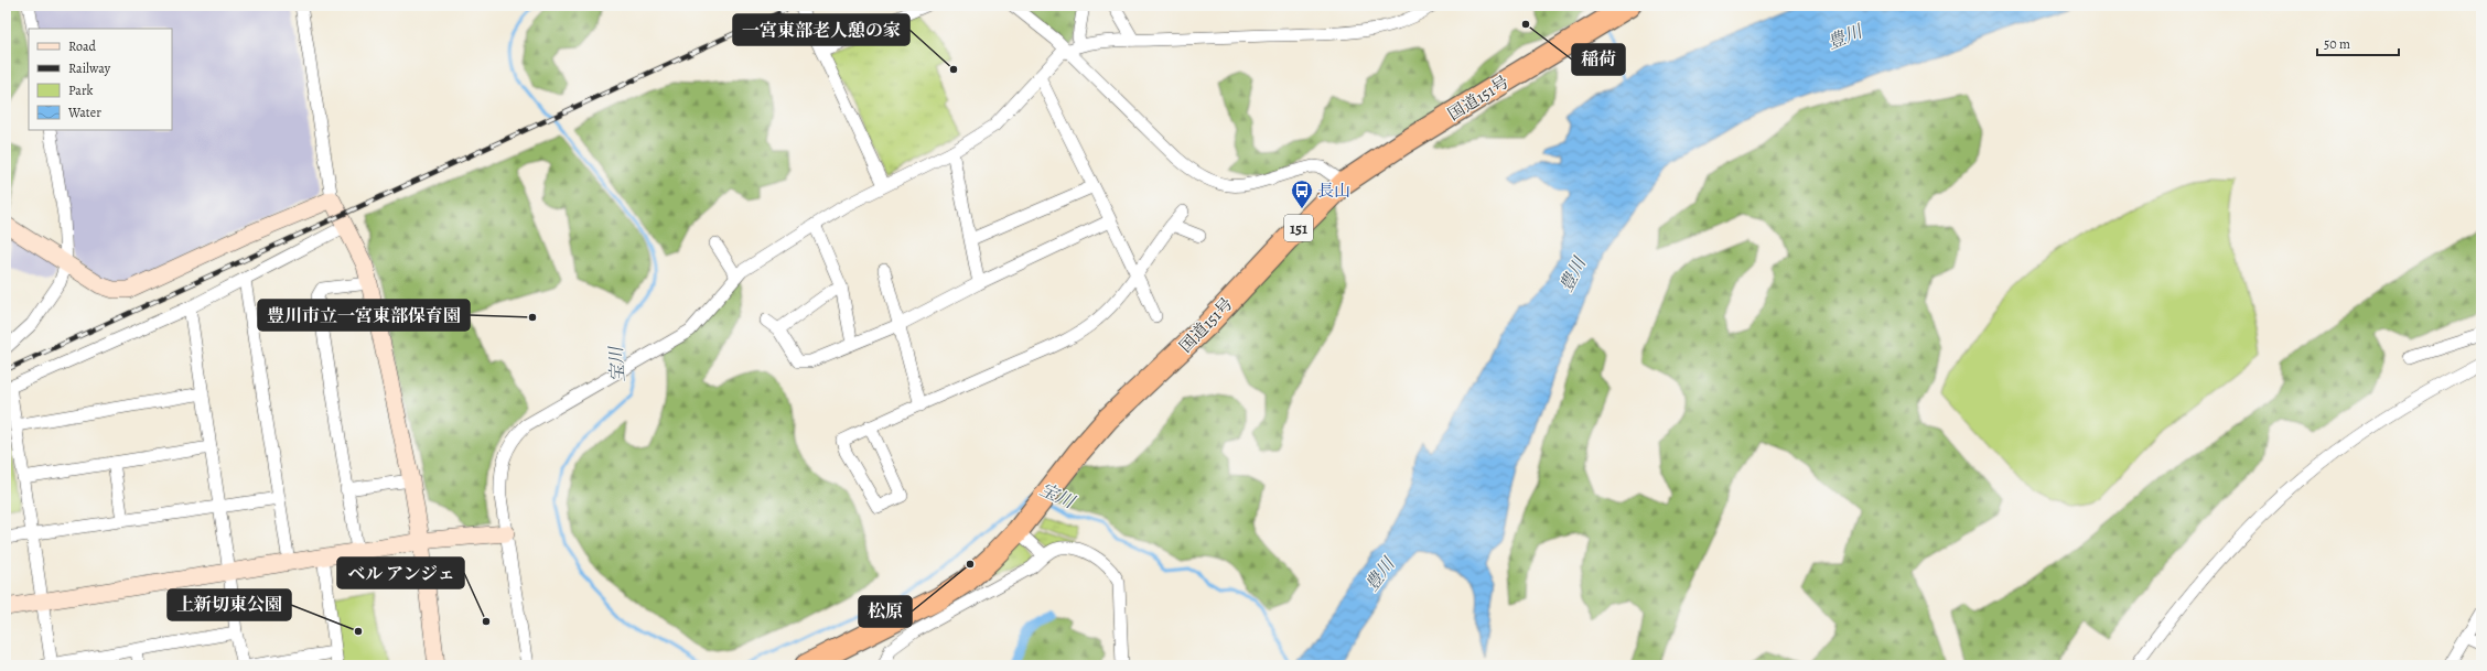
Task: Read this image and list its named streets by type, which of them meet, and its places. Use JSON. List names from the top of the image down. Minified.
{"streets":{"highway":["国道151号","151"]},"water":["豊川","宝川"],"places":{"other":["稲荷","一宮東部老人憩の家","豊川市立一宮東部保育園","松原","ベル アンジェ","上新切東公園"],"bus stop":["長山"]},"legend":["Road","Railway","Park","Water"],"scale_bar":"50 m"}
